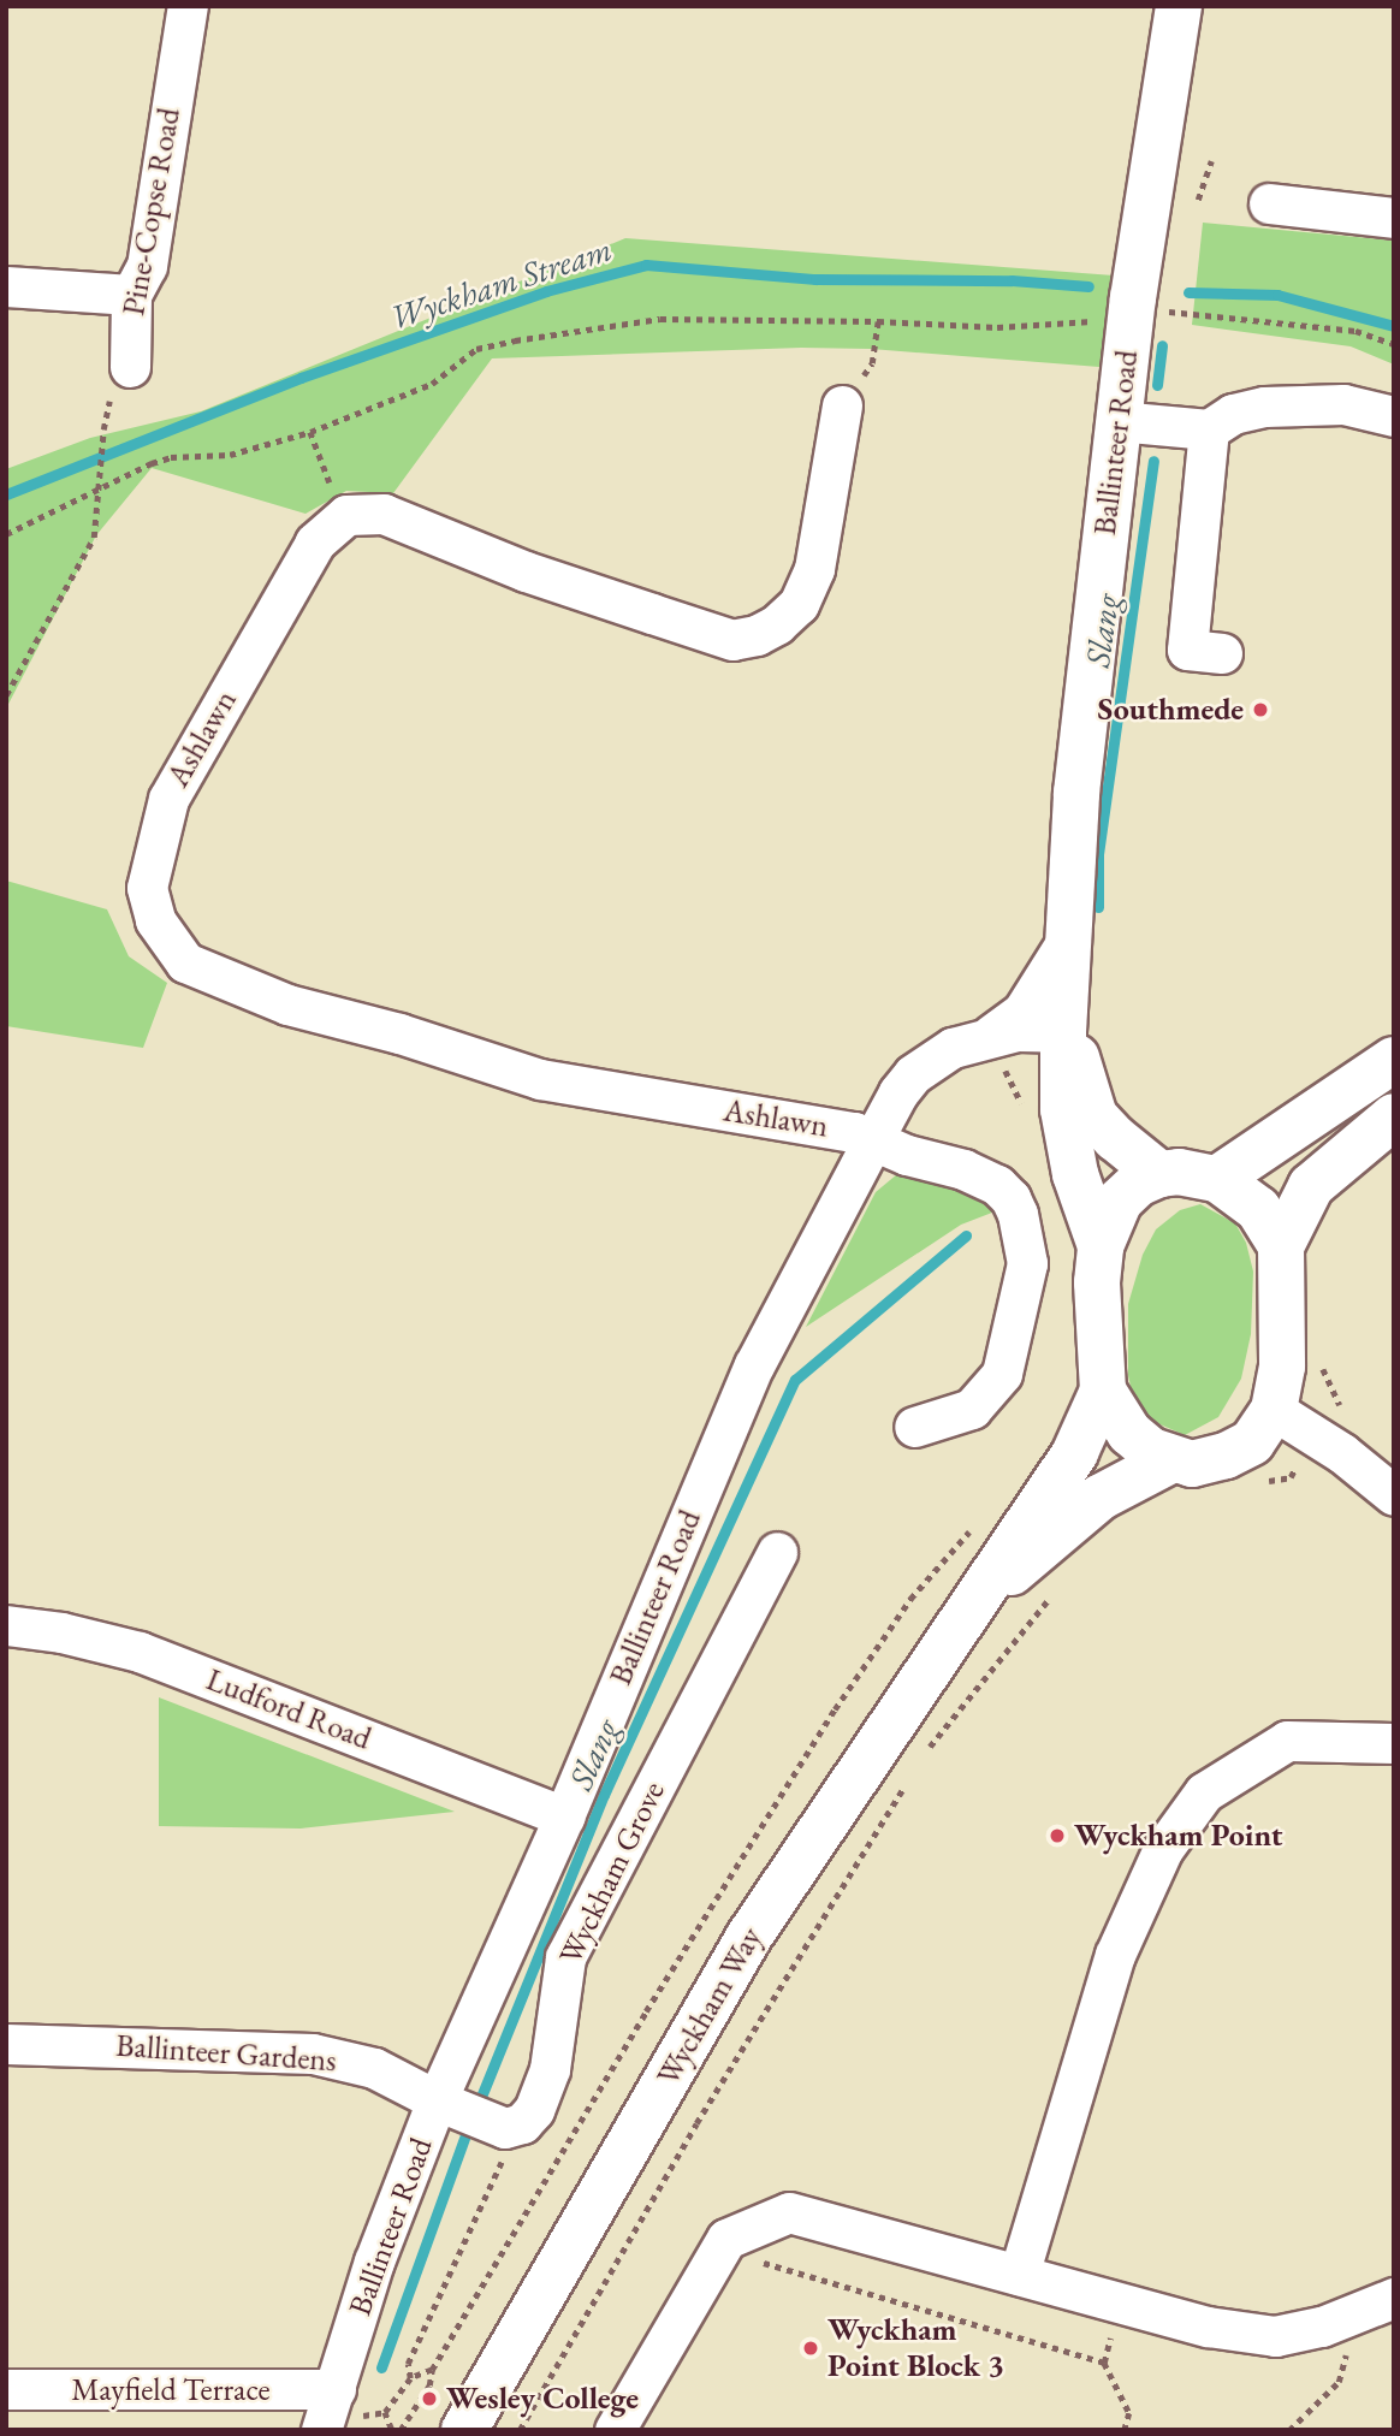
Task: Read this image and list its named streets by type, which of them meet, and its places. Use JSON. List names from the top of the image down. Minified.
{"streets":{"main road":["Ballinteer Road","Wyckham Way"],"street":["Pine-Copse Road","Ashlawn","Ludford Road","Wyckham Grove","Ballinteer Gardens","Mayfield Terrace"]},"crossings":[["Ballinteer Road","Ashlawn"],["Ballinteer Road","Ludford Road"],["Ballinteer Road","Wyckham Grove"],["Ballinteer Road","Wyckham Way"],["Ballinteer Road","Ballinteer Gardens"],["Ballinteer Road","Mayfield Terrace"],["Wyckham Grove","Ballinteer Gardens"]],"water":["Wyckham Stream","Slang"],"places":["Southmede","Wyckham Point","Wyckham Point Block 3","Wesley College"]}
